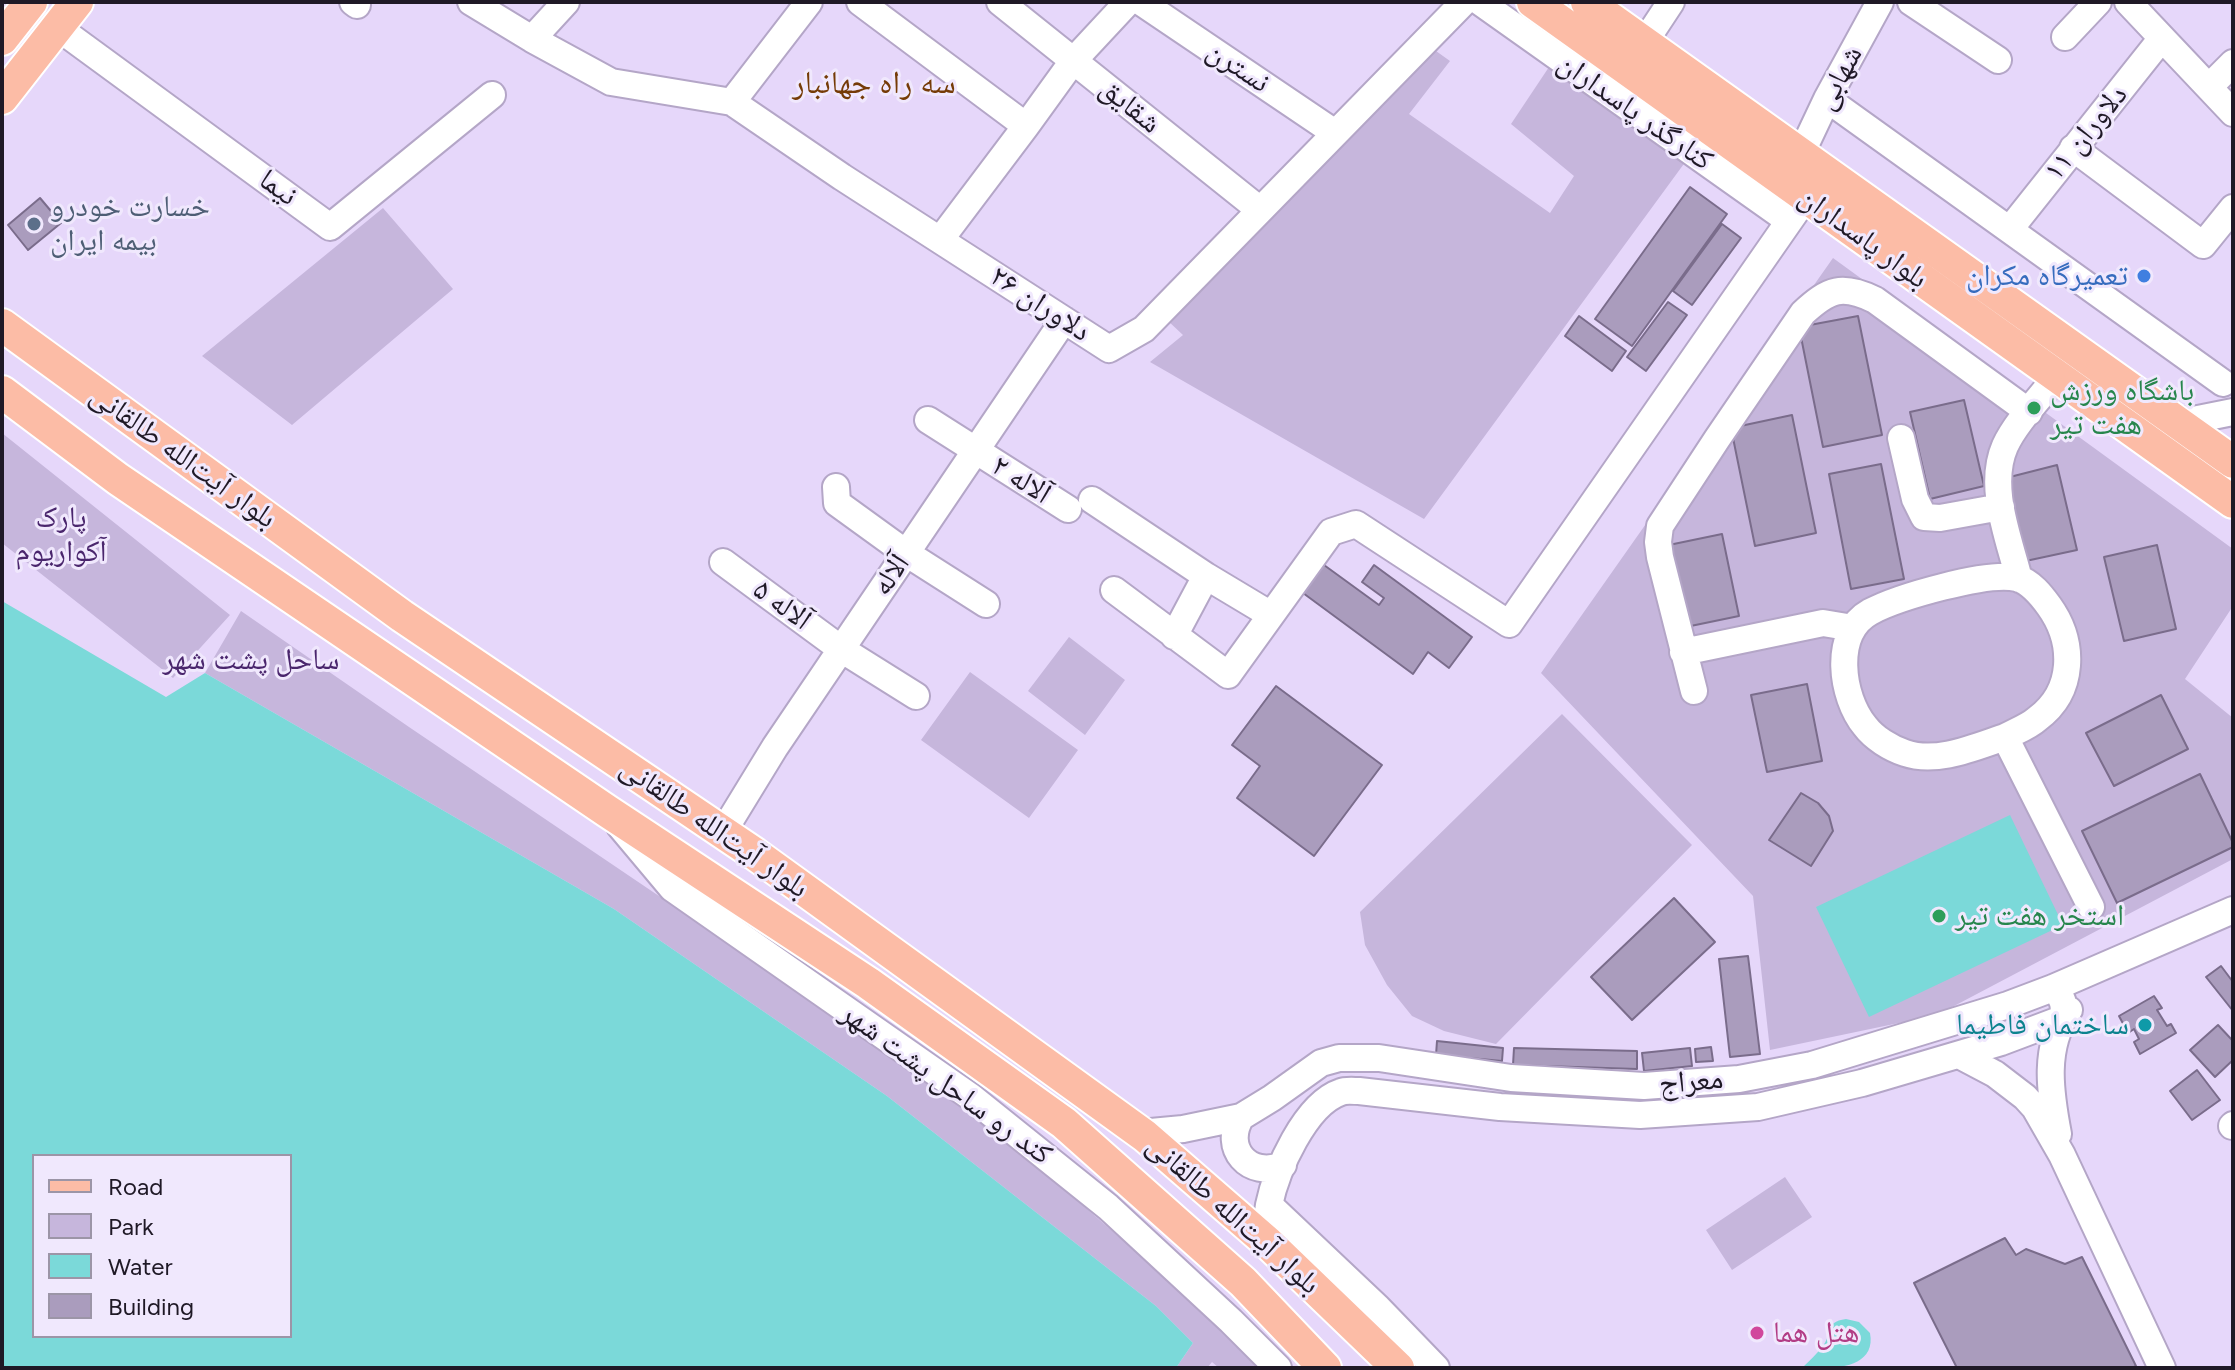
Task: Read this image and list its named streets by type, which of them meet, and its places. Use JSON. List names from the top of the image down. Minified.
{"streets":{"main road":["بلوار پاسداران","بلوار آیت‌الله طالقانی"],"street":["نسترن","شهابی","شقایق","کنارگذر پاسداران","دلاوران ۱۱","نیما","دلاوران ۲۶","آلاله ۲","آلاله","آلاله ۵","معراج","کند رو ساحل پشت شهر"]},"crossings":[["نسترن","دلاوران ۲۶"],["شهابی","بلوار پاسداران"],["شقایق","دلاوران ۲۶"],["کنارگذر پاسداران","بلوار پاسداران"],["دلاوران ۲۶","آلاله"],["بلوار آیت‌الله طالقانی","آلاله"],["بلوار آیت‌الله طالقانی","معراج"],["بلوار آیت‌الله طالقانی","کند رو ساحل پشت شهر"],["آلاله ۲","آلاله"],["آلاله","آلاله ۵"]],"districts":["سه راه جهانبار"],"parks":["پارک آکواریوم","ساحل پشت شهر"],"places":["خسارت خودرو بیمه ایران","تعمیرگاه مکران","باشگاه ورزش هفت تیر","استخر هفت تیر","ساختمان فاطیما","هتل هما"],"legend":["Road","Park","Water","Building"]}
